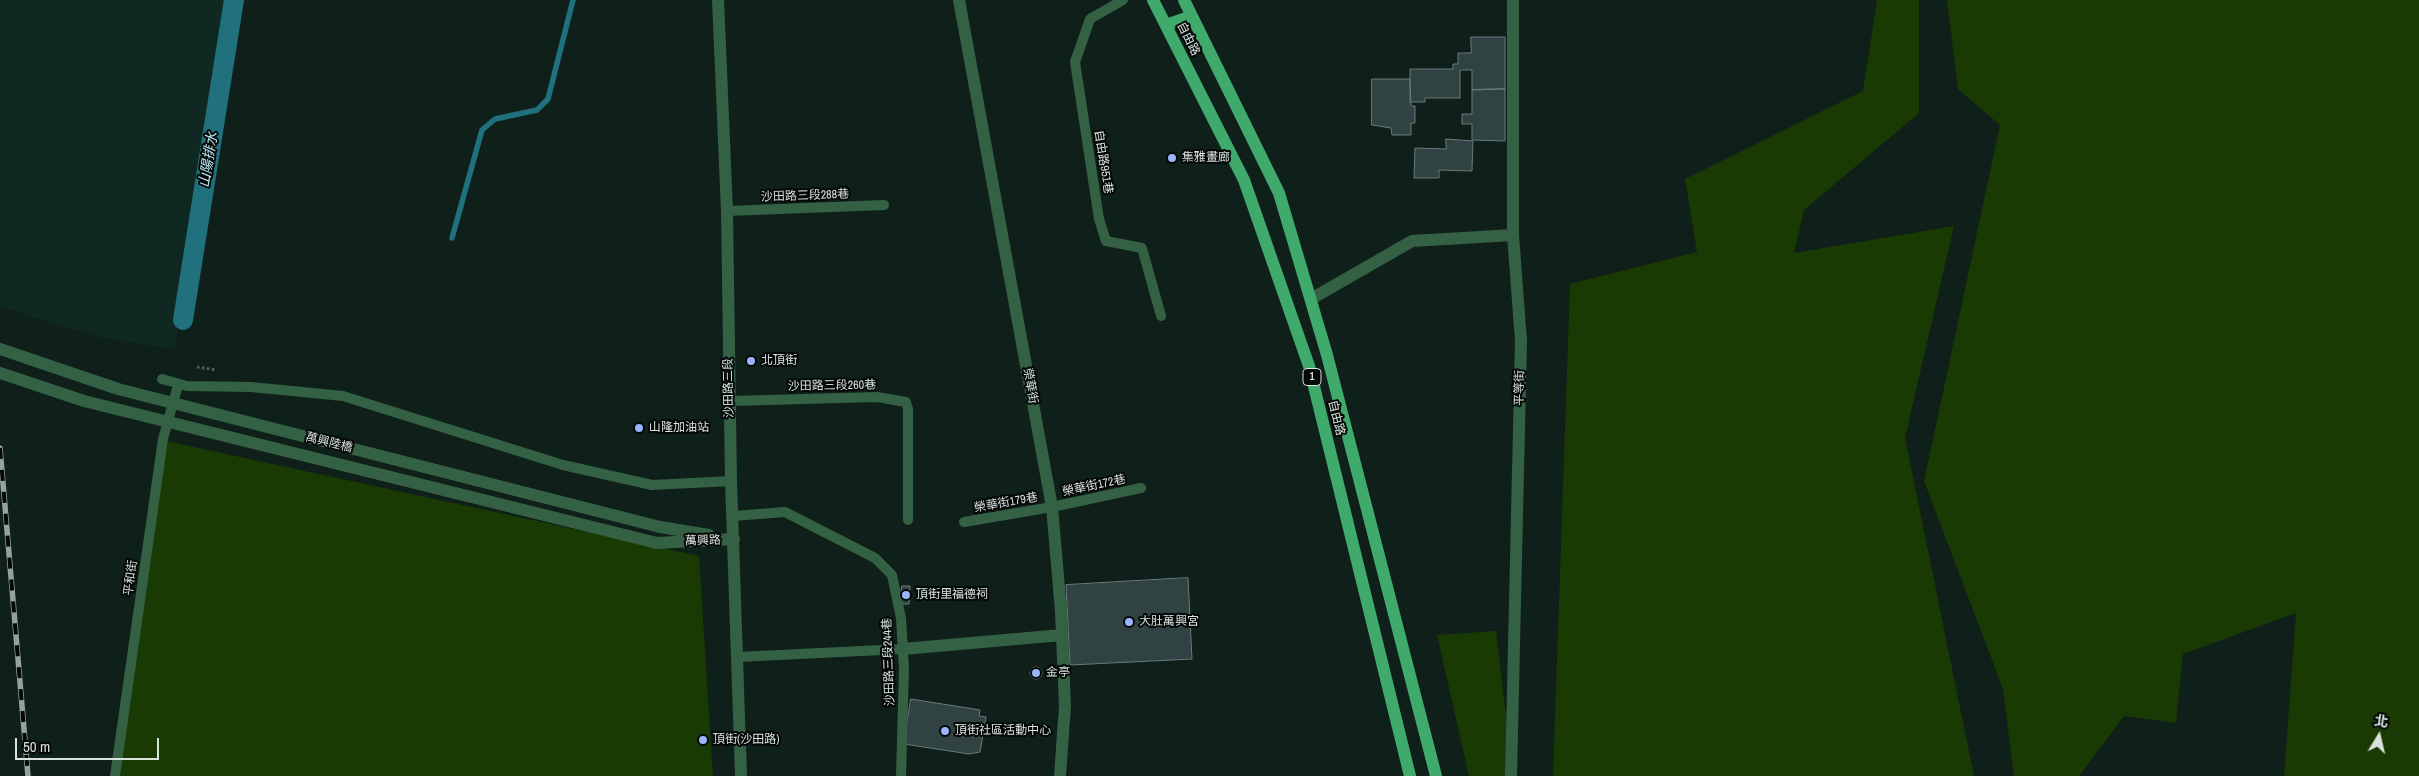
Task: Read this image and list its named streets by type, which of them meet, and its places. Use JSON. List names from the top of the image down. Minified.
{"streets":{"main road":["自由路","1"],"street":["榮華街","沙田路三段","平等街","萬興陸橋","萬興路"],"lane":["自由路951巷","沙田路三段288巷","沙田路三段260巷","榮華街172巷","榮華街179巷","平和街","沙田路三段244巷"]},"crossings":[["沙田路三段288巷","沙田路三段"],["沙田路三段260巷","沙田路三段"],["榮華街","榮華街172巷"],["榮華街","榮華街179巷"],["沙田路三段","萬興路"],["沙田路三段","沙田路三段244巷"],["萬興陸橋","萬興路"],["榮華街172巷","榮華街179巷"]],"water":["山陽排水"],"places":["集雅畫廊","北頂街","山隆加油站","頂街里福德祠","大肚萬興宮","金亭","頂街社區活動中心","頂街(沙田路)"],"scale_bar":"50 m","north":"top"}
